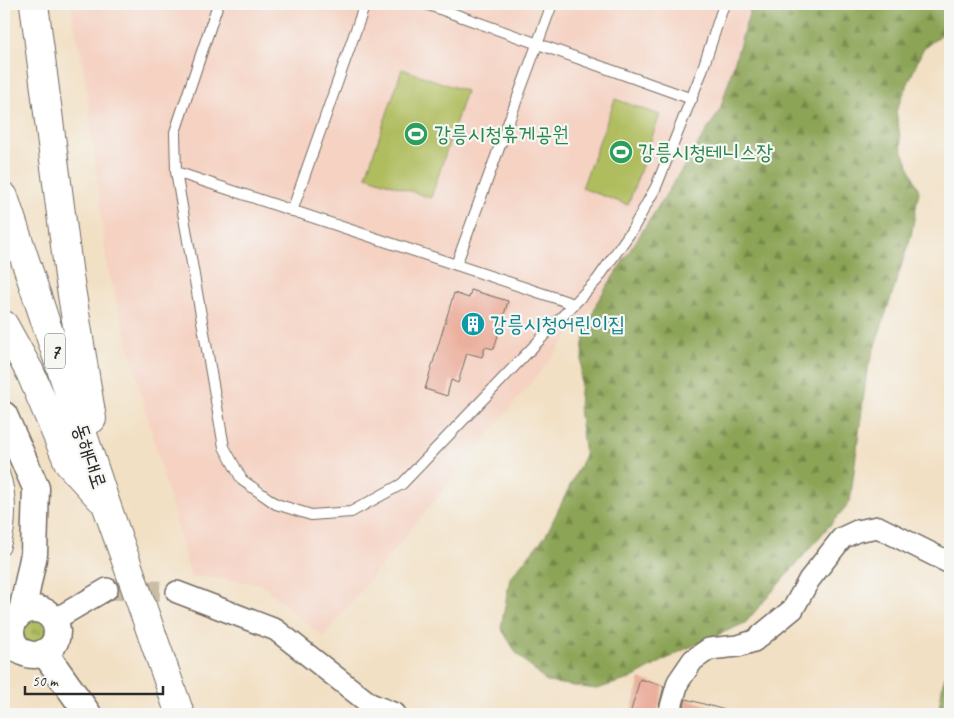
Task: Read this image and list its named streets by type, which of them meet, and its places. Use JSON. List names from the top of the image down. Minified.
{"streets":{"main road":["7","동해대로"]},"places":{"sports":["강릉시청휴게공원","강릉시청테니스장"],"building":["강릉시청어린이집"]},"scale_bar":"50 m"}
